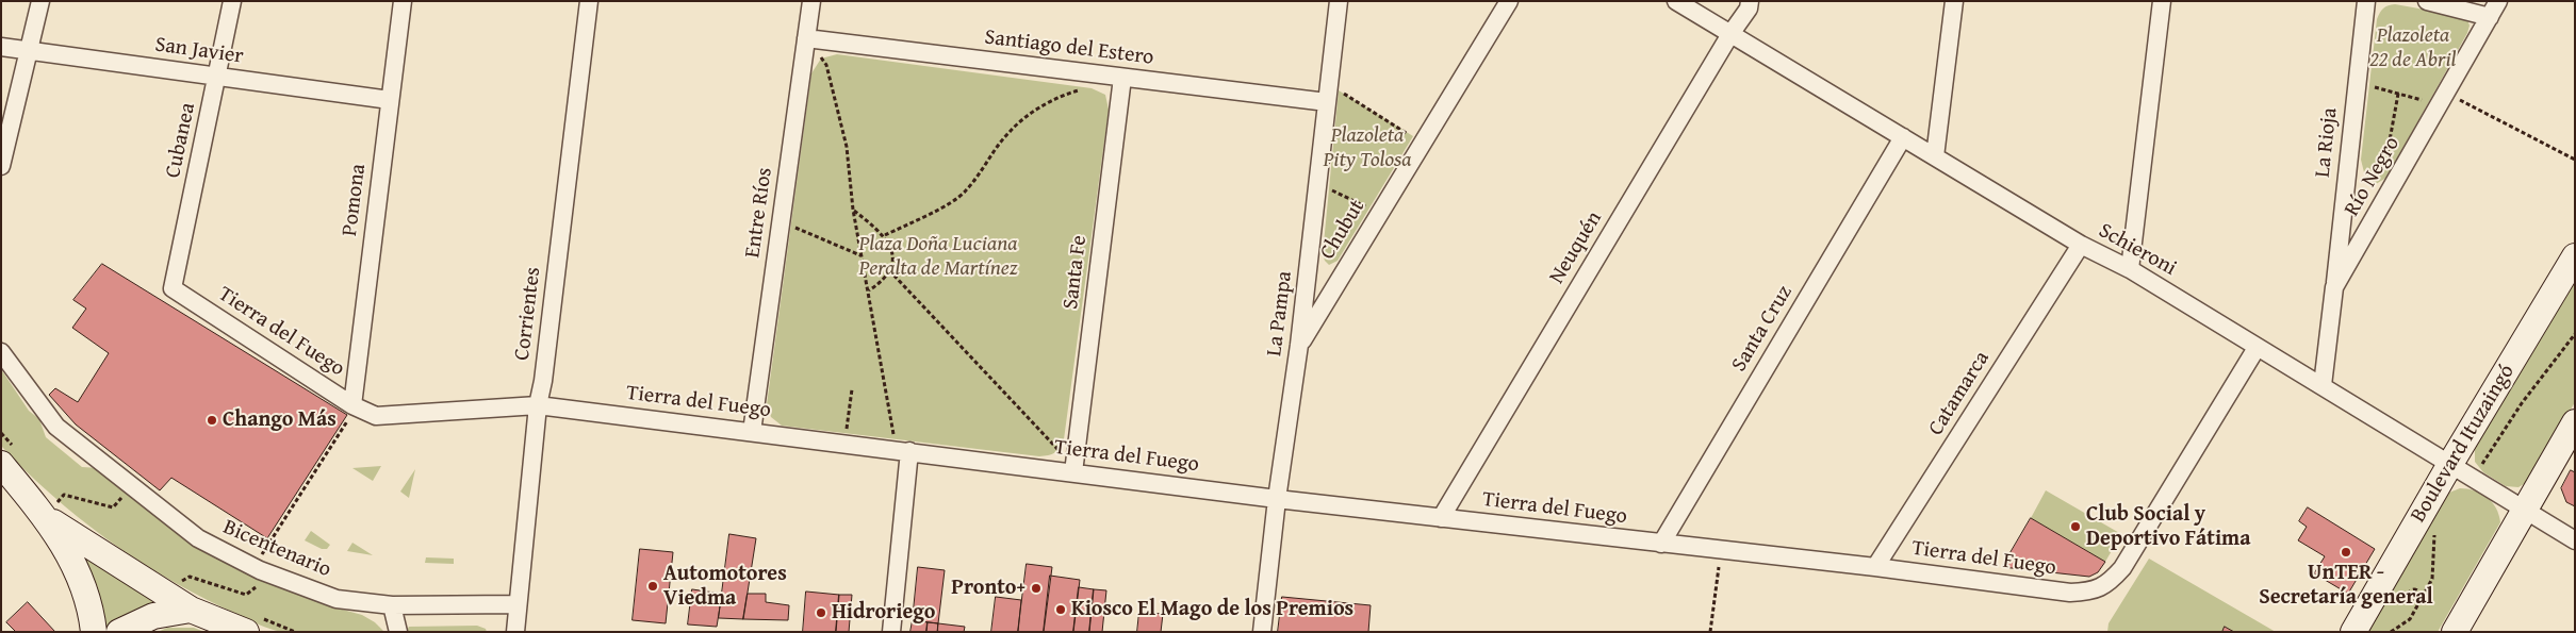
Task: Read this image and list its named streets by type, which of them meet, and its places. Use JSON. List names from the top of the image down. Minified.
{"streets":{"main road":["Boulevard Ituzaingó"],"street":["Santiago del Estero","San Javier","Cubanea","La Rioja","Río Negro","Pomona","Entre Ríos","Chubut","Neuquén","Schieroni","Santa Fe","Corrientes","La Pampa","Santa Cruz","Tierra del Fuego","Catamarca","Bicentenario"]},"crossings":[["Santiago del Estero","Entre Ríos"],["Santiago del Estero","Santa Fe"],["Santiago del Estero","La Pampa"],["San Javier","Cubanea"],["San Javier","Pomona"],["Cubanea","Tierra del Fuego"],["La Rioja","Río Negro"],["Río Negro","Schieroni"],["Pomona","Tierra del Fuego"],["Entre Ríos","Tierra del Fuego"],["Chubut","La Pampa"],["Neuquén","Schieroni"],["Neuquén","Tierra del Fuego"],["Schieroni","Santa Cruz"],["Schieroni","Tierra del Fuego"],["Schieroni","Catamarca"],["Schieroni","Boulevard Ituzaingó"],["Santa Fe","Tierra del Fuego"],["Corrientes","Tierra del Fuego"],["Corrientes","Bicentenario"],["La Pampa","Tierra del Fuego"],["Santa Cruz","Tierra del Fuego"],["Tierra del Fuego","Catamarca"]],"parks":["Plazoleta 22 de Abril","Plazoleta Pity Tolosa","Plaza Doña Luciana Peralta de Martínez"],"places":["Chango Más","Club Social y Deportivo Fátima","UnTER - Secretaría general","Automotores Viedma","Pronto+","Kiosco El Mago de los Premios","Hidroriego"]}
